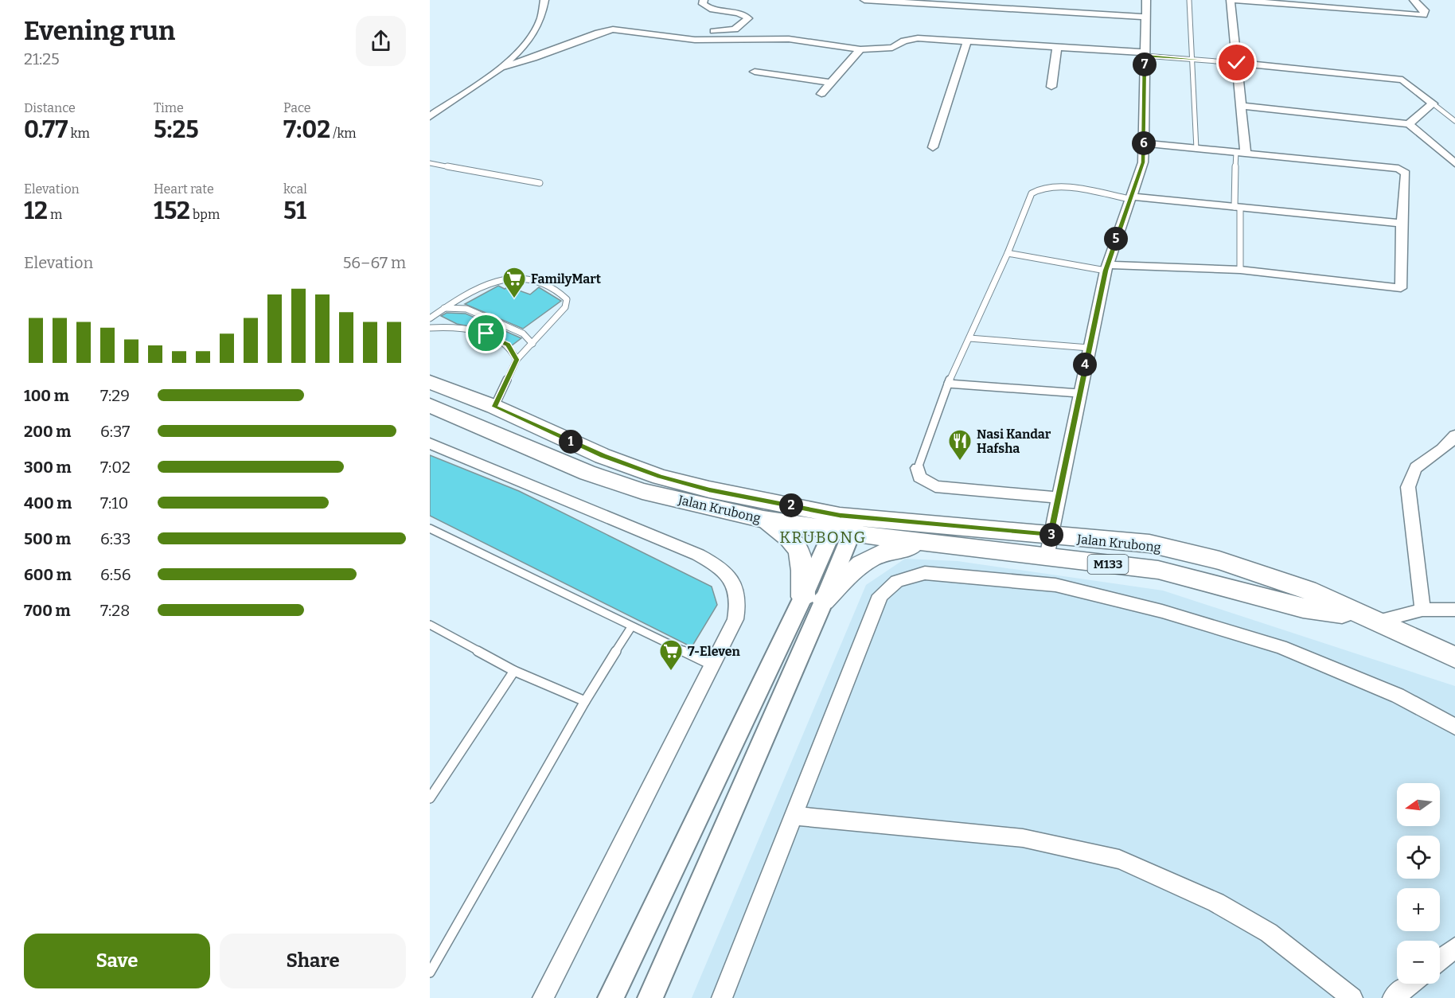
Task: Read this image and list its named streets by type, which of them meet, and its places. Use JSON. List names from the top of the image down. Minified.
{"streets":{"main road":["Jalan Krubong","M133"]},"districts":["KRUBONG"],"places":{"supermarket":["FamilyMart","7-Eleven"],"restaurant":["Nasi Kandar Hafsha"]},"north":"left","page":{"heading":["Evening run","21:25"],"pins":["7","6","5","4","1","2","3"],"stats":[["Distance","0.77 km"],["Time","5:25"],["Pace","7:02 /km"],["Elevation","12 m"],["Heart rate","152 bpm"],["kcal","51"]],"chart":["Elevation","56–67 m"],"list":[{"name":"100 m","note":"7:29"},{"name":"200 m","note":"6:37"},{"name":"300 m","note":"7:02"},{"name":"400 m","note":"7:10"},{"name":"500 m","note":"6:33"},{"name":"600 m","note":"6:56"},{"name":"700 m","note":"7:28"}],"map_buttons":["+","−"],"buttons":["Save","Share"]}}
